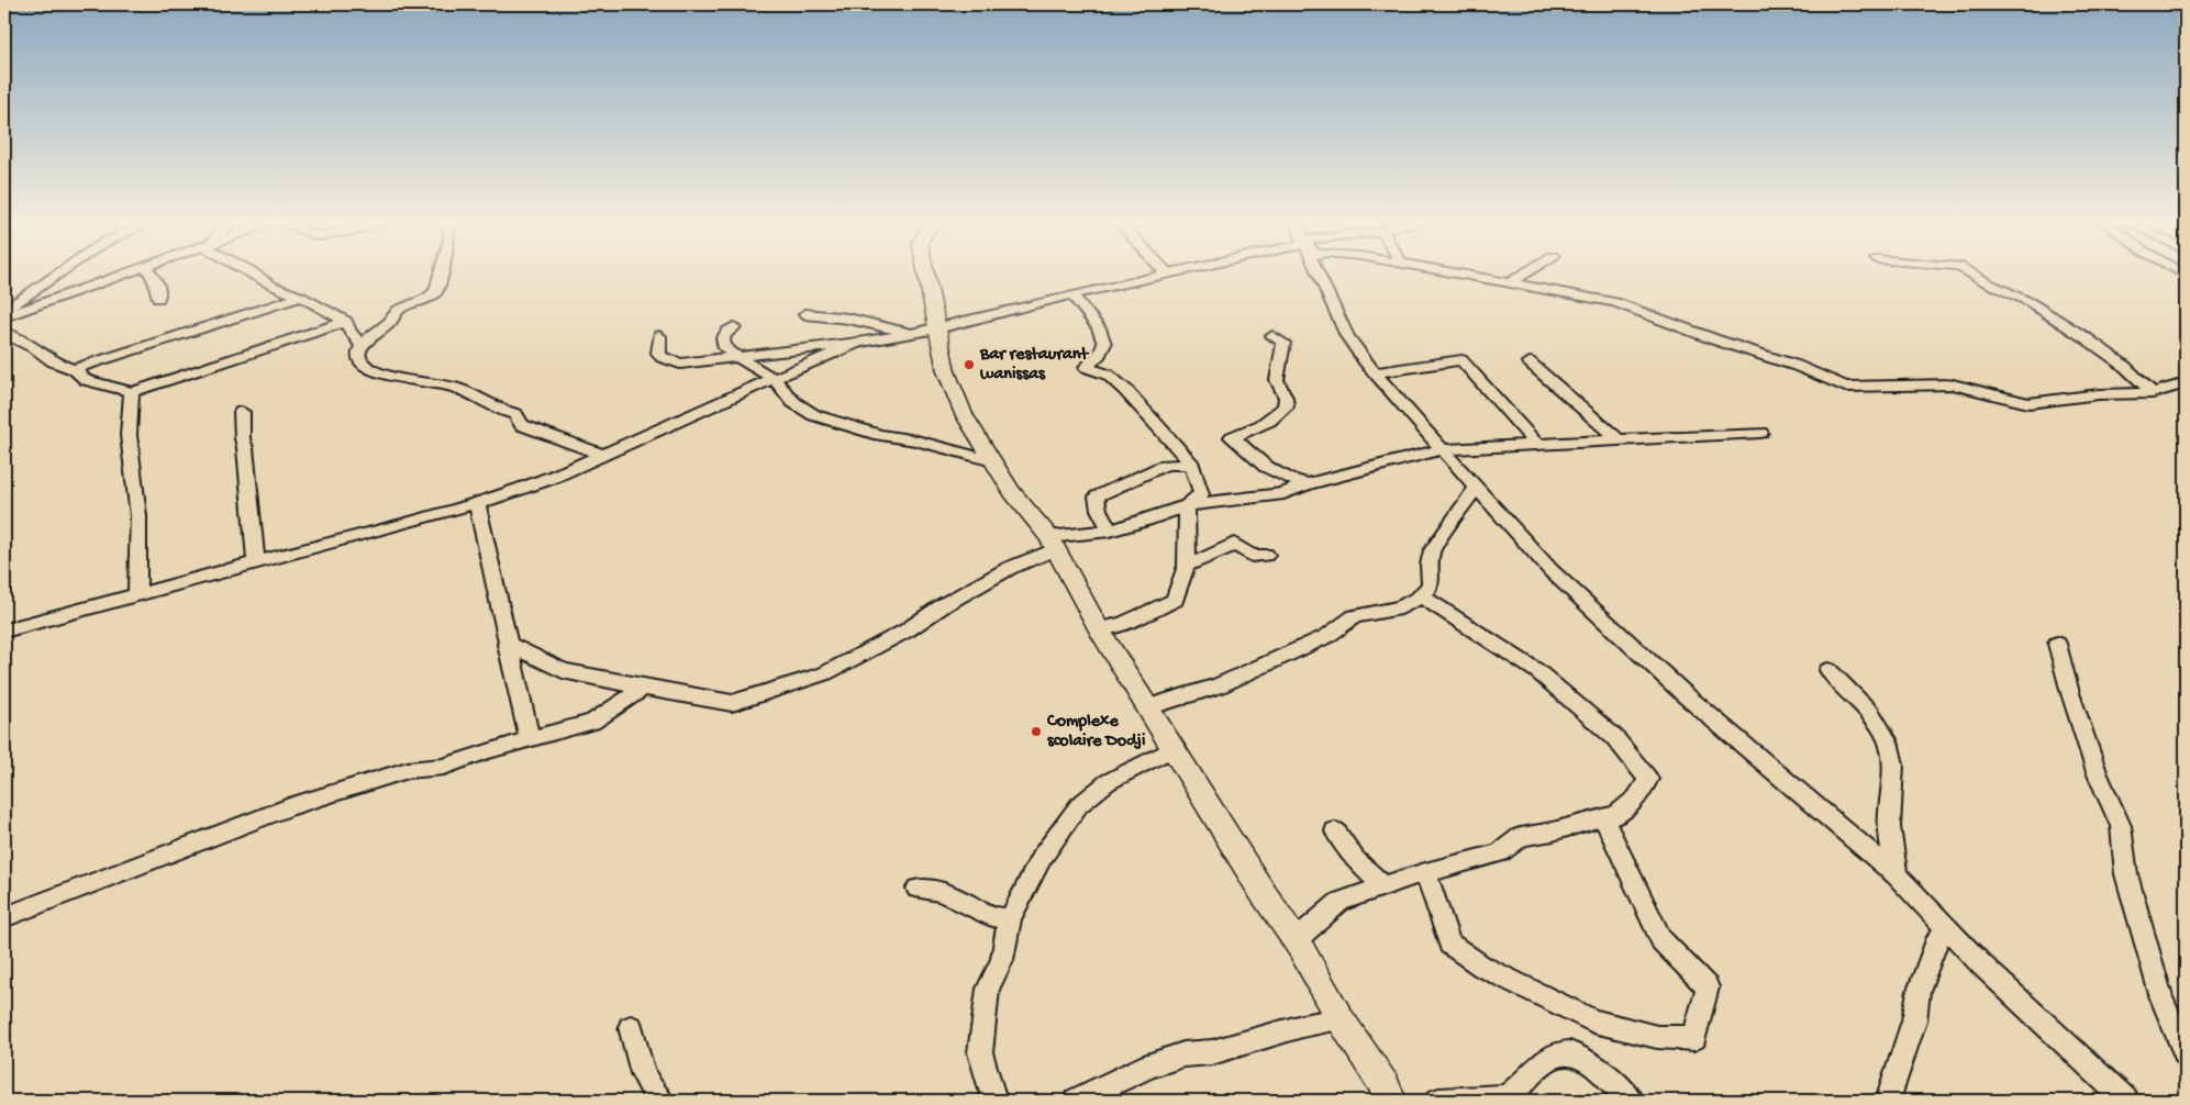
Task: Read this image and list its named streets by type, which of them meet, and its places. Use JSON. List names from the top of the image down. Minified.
{"places":["Bar restaurant wanissas","Complexe scolaire Dodji"]}
